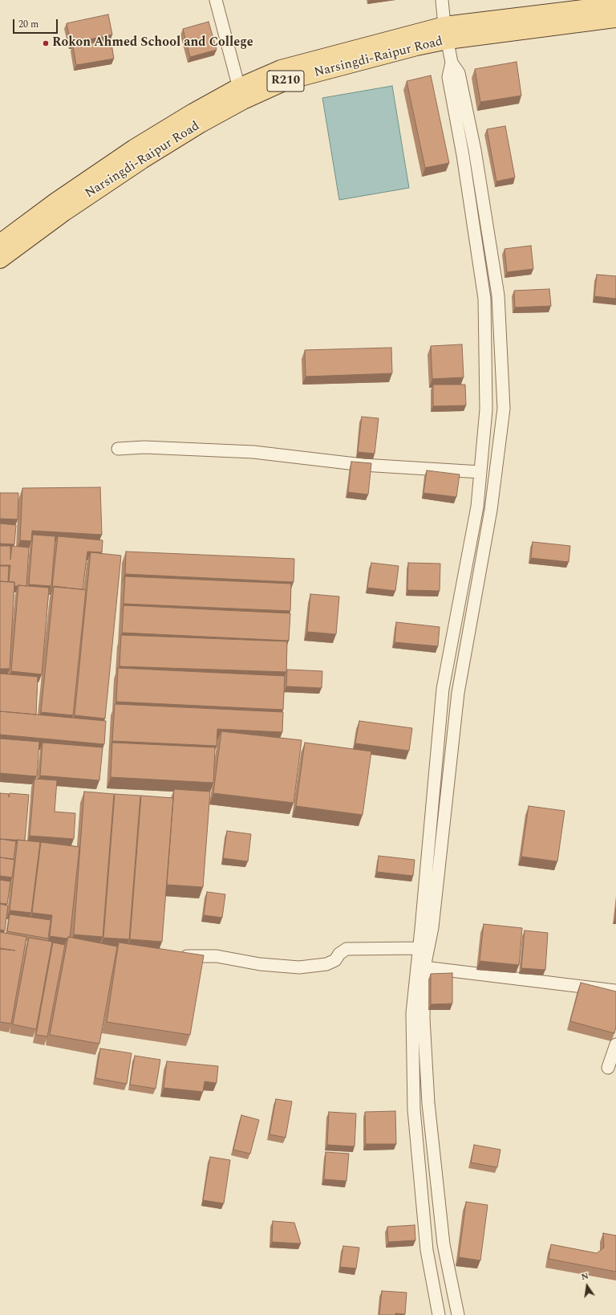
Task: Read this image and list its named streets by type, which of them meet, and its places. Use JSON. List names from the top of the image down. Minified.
{"streets":{"main road":["Narsingdi-Raipur Road","R210"]},"places":["Rokon Ahmed School and College"],"scale_bar":"20 m","north":"top"}
